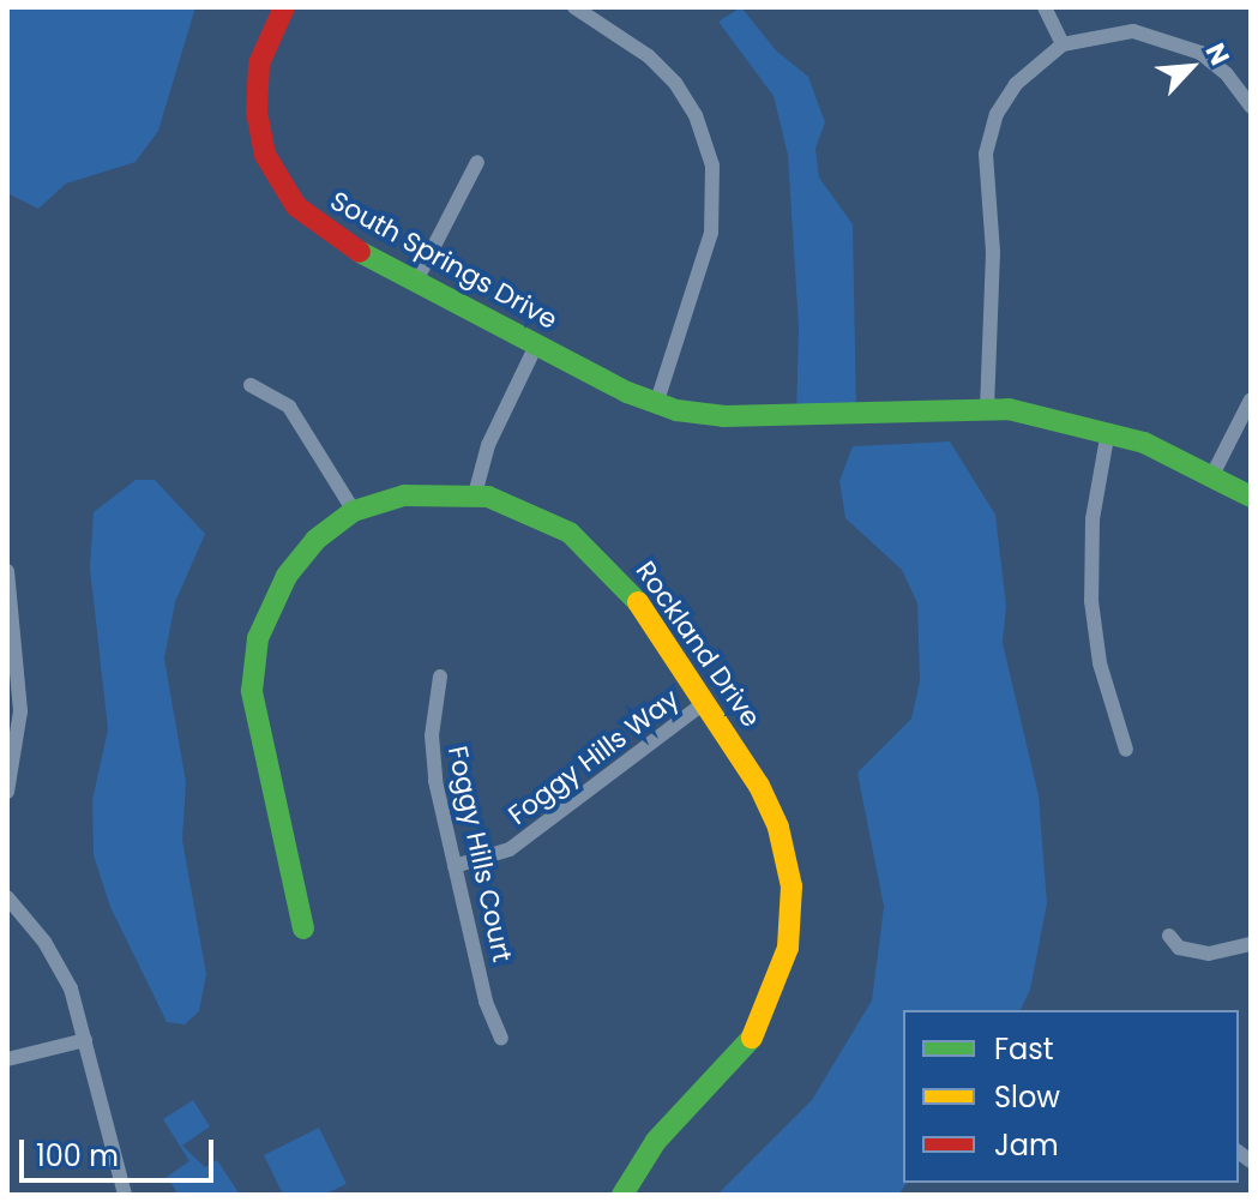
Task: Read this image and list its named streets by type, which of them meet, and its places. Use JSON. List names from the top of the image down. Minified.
{"streets":{"street":["South Springs Drive","Rockland Drive","Foggy Hills Way","Foggy Hills Court"]},"crossings":[["Rockland Drive","Foggy Hills Way"],["Foggy Hills Way","Foggy Hills Court"]],"legend":["Fast","Slow","Jam"],"scale_bar":"100 m","north":"top right"}
